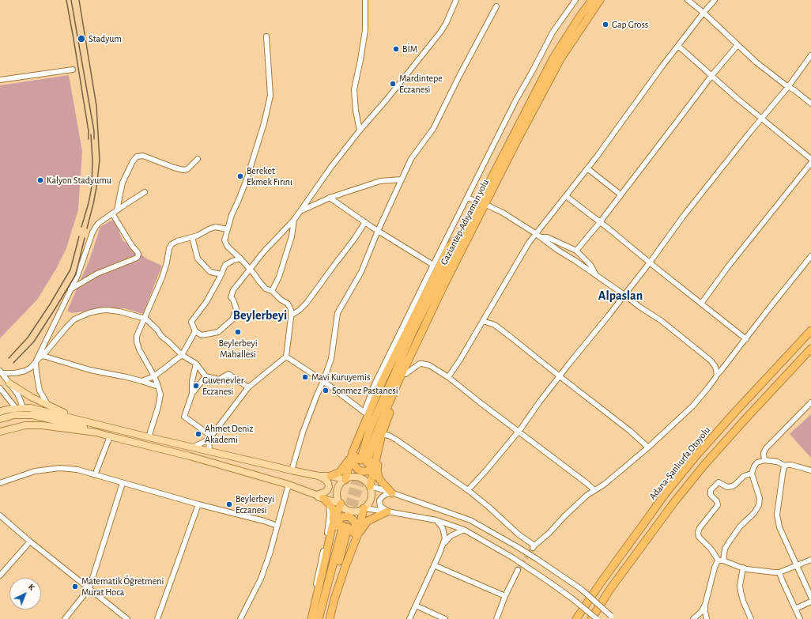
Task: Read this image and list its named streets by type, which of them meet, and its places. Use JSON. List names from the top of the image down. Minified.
{"streets":{"highway":["Gaziantep-Adıyaman yolu","Adana-Şanlıurfa Otoyolu"]},"districts":["Alpaslan","Beylerbeyi"],"places":["Gap Gross","Stadyum","BİM","Mardintepe Eczanesi","Bereket Ekmek Fırını","Kalyon Stadyumu","Beylerbeyi Mahallesi","Mavi Kuruyemis","Guvenevler Eczanesi","Sonmez Pastanesi","Ahmet Deniz Akademi","Beylerbeyi Eczanesi","Matematik Öğretmeni Murat Hoca"],"north":"top right"}
